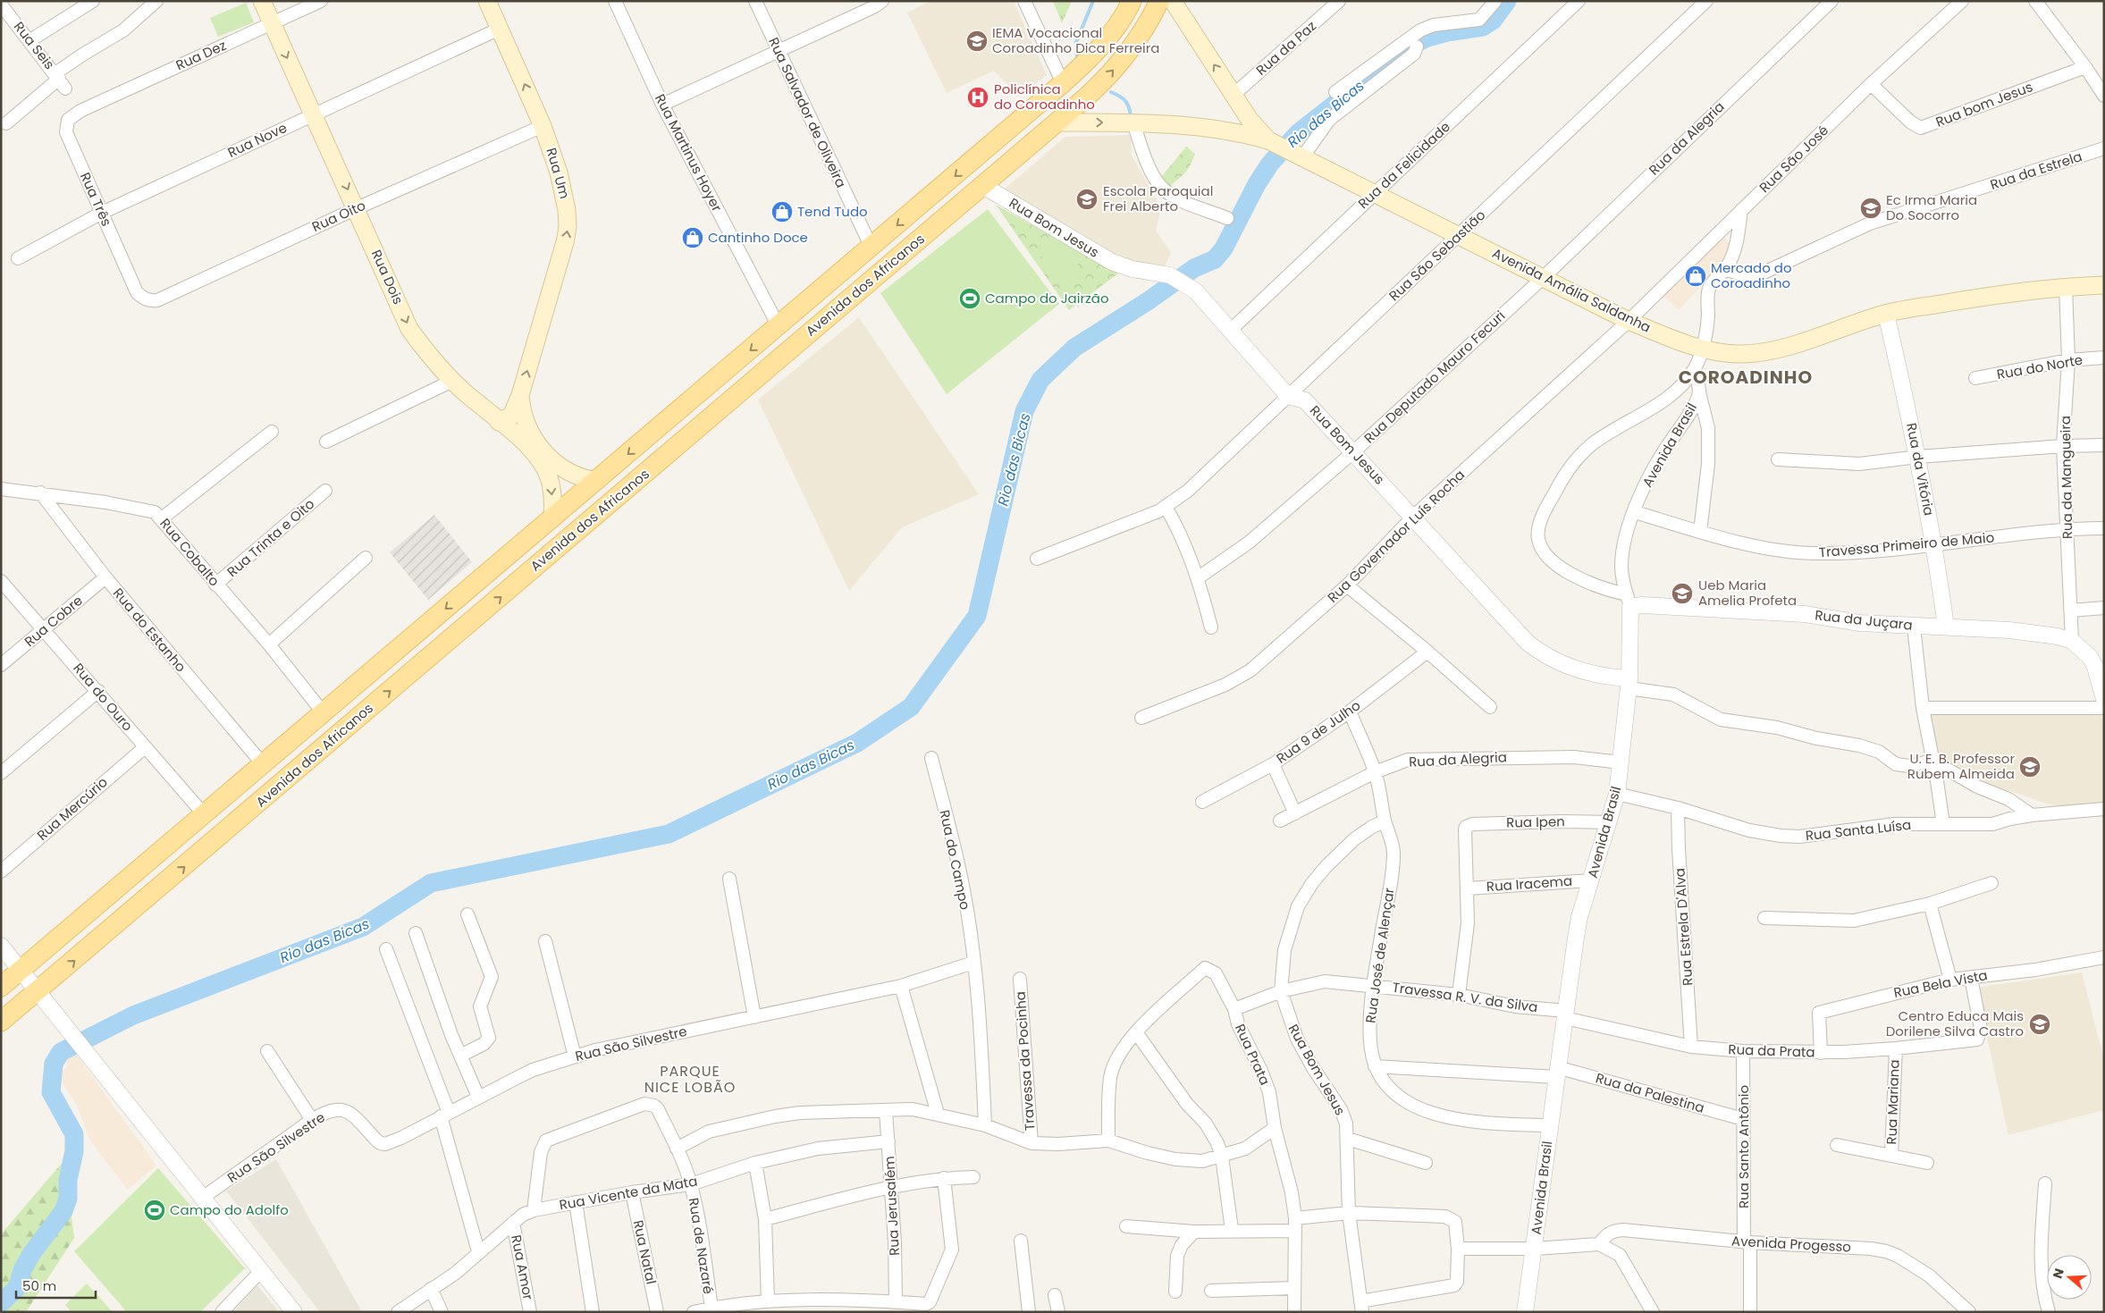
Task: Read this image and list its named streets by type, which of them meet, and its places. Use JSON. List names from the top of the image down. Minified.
{"streets":{"main road":["Rua Um","Rua Dois","Avenida dos Africanos","Avenida Amália Saldanha"],"street":["Rua Seis","Rua da Paz","Rua Dez","Rua bom Jesus","Rua Salvador de Oliveira","Rua da Alegria","Rua Nove","Rua Martinus Hoyer","Rua São José","Rua da Felicidade","Rua da Estrela","Rua Três","Rua Oito","Rua Bom Jesus","Rua São Sebastião","Rua do Norte","Rua Deputado Mauro Fecuri","Avenida Brasil","Rua da Vitória","Rua da Mangueira","Rua Governador Luís Rocha","Rua Trinta e Oito","Travessa Primeiro de Maio","Rua Cobalto","Rua da Juçara","Rua Cobre","Rua do Estanho","Rua do Ouro","Rua 9 de Julho","Rua Mercúrio","Rua Ipen","Rua Santa Luísa","Rua do Campo","Rua Iracema","Rua Estrela D'Alva","Rua José de Alençar","Rua Bela Vista","Travessa R. V. da Silva","Rua São Silvestre","Rua da Prata","Rua Prata","Travessa da Pocinha","Rua da Palestina","Rua Mariana","Rua Santo Antônio","Rua Vicente da Mata","Rua Jerusalém","Avenida Progesso","Rua de Nazaré","Rua Natal","Rua Amor"]},"crossings":[["Rua da Paz","Avenida Amália Saldanha"],["Rua Dez","Rua Três"],["Rua Dez","Rua Dois"],["Rua bom Jesus","Rua São José"],["Rua Salvador de Oliveira","Avenida dos Africanos"],["Rua da Alegria","Avenida Amália Saldanha"],["Rua da Alegria","Rua Deputado Mauro Fecuri"],["Rua da Alegria","Avenida Brasil"],["Rua da Alegria","Rua José de Alençar"],["Rua Nove","Rua Um"],["Rua Nove","Rua Três"],["Rua Nove","Rua Dois"],["Rua Martinus Hoyer","Avenida dos Africanos"],["Rua São José","Avenida Amália Saldanha"],["Rua São José","Rua Governador Luís Rocha"],["Rua da Felicidade","Rua Bom Jesus"],["Rua da Felicidade","Avenida Amália Saldanha"],["Rua Um","Rua Oito"],["Rua Um","Rua Dois"],["Rua Três","Rua Oito"],["Rua Oito","Rua Dois"],["Rua Bom Jesus","Rua São Sebastião"],["Rua Bom Jesus","Avenida dos Africanos"],["Rua Bom Jesus","Rua Deputado Mauro Fecuri"],["Rua Bom Jesus","Avenida Brasil"],["Rua Bom Jesus","Rua Governador Luís Rocha"],["Rua Bom Jesus","Rua José de Alençar"],["Rua Bom Jesus","Travessa R. V. da Silva"],["Rua São Sebastião","Avenida Amália Saldanha"],["Rua Dois","Avenida dos Africanos"],["Avenida dos Africanos","Rua Cobalto"],["Avenida dos Africanos","Rua do Estanho"],["Avenida dos Africanos","Rua do Ouro"],["Avenida Amália Saldanha","Rua Deputado Mauro Fecuri"],["Avenida Amália Saldanha","Rua da Vitória"],["Avenida Amália Saldanha","Rua da Mangueira"],["Avenida Amália Saldanha","Rua Governador Luís Rocha"],["Rua do Norte","Rua da Mangueira"],["Avenida Brasil","Travessa Primeiro de Maio"],["Avenida Brasil","Rua da Juçara"],["Avenida Brasil","Rua Ipen"],["Avenida Brasil","Rua Santa Luísa"],["Avenida Brasil","Rua Iracema"],["Avenida Brasil","Rua José de Alençar"],["Avenida Brasil","Travessa R. V. da Silva"],["Avenida Brasil","Rua da Prata"],["Avenida Brasil","Rua da Palestina"],["Rua da Vitória","Travessa Primeiro de Maio"],["Rua da Vitória","Rua da Juçara"],["Rua da Mangueira","Travessa Primeiro de Maio"],["Rua da Mangueira","Rua da Juçara"],["Rua Trinta e Oito","Rua Cobalto"],["Rua Cobalto","Rua do Estanho"],["Rua Cobre","Rua do Estanho"],["Rua Cobre","Rua do Ouro"],["Rua do Ouro","Rua Mercúrio"],["Rua 9 de Julho","Rua José de Alençar"],["Rua Ipen","Rua Iracema"],["Rua Santa Luísa","Rua Estrela D'Alva"],["Rua Estrela D'Alva","Rua da Prata"],["Rua José de Alençar","Travessa R. V. da Silva"],["Rua José de Alençar","Rua da Palestina"],["Rua Bela Vista","Rua da Prata"],["Travessa R. V. da Silva","Rua da Prata"],["Travessa R. V. da Silva","Rua Prata"],["Rua da Prata","Rua Mariana"],["Rua da Prata","Rua Santo Antônio"],["Rua da Palestina","Rua Santo Antônio"],["Rua Santo Antônio","Avenida Progesso"],["Rua Vicente da Mata","Rua Jerusalém"],["Rua Vicente da Mata","Rua de Nazaré"],["Rua Vicente da Mata","Rua Natal"],["Rua Vicente da Mata","Rua Amor"]],"one_way":["Rua Um","Rua Dois"],"districts":["COROADINHO","PARQUE NICE LOBÃO"],"water":["Rio das Bicas"],"places":{"school or university":["IEMA Vocacional Coroadinho Dica Ferreira","Escola Paroquial Frei Alberto","Ec Irma Maria Do Socorro","Ueb Maria Amelia Profeta","U. E. B. Professor Rubem Almeida","Centro Educa Mais Dorilene Silva Castro"],"hospital":["Policlínica do Coroadinho"],"shop":["Tend Tudo","Cantinho Doce","Mercado do Coroadinho"],"sports":["Campo do Jairzão","Campo do Adolfo"]},"scale_bar":"50 m","north":"left"}
